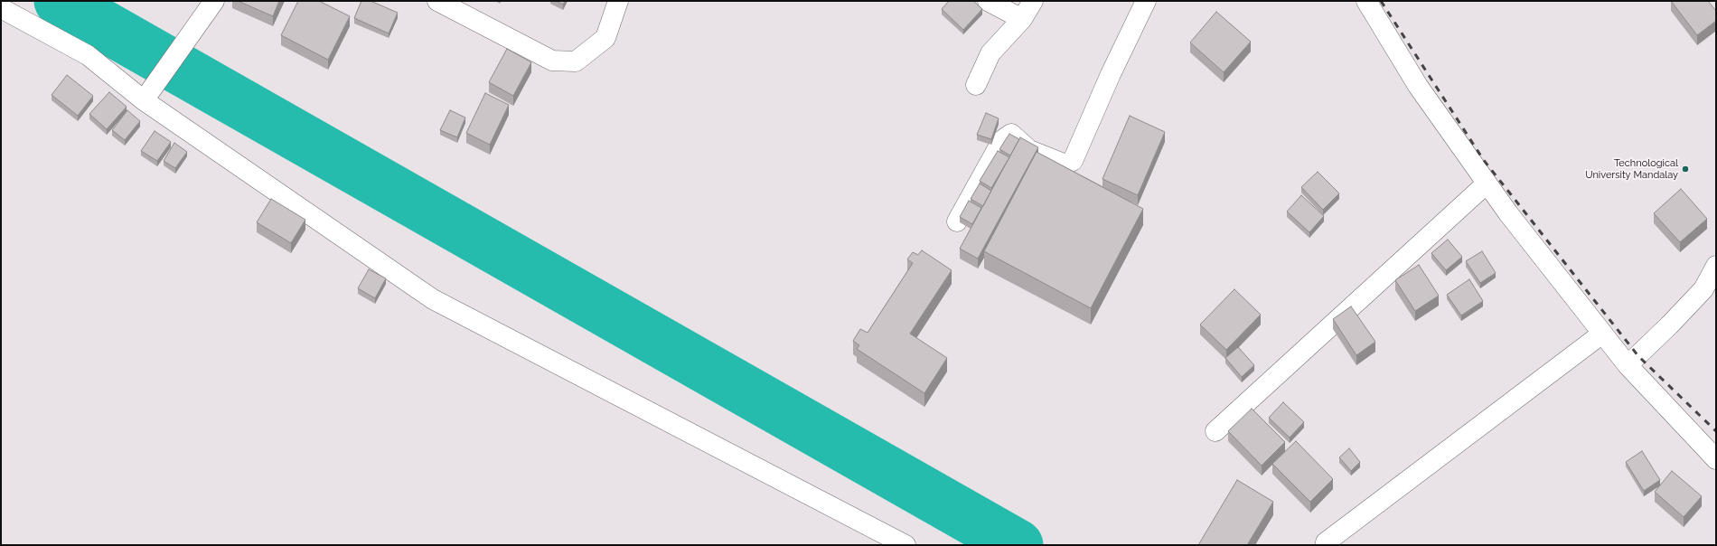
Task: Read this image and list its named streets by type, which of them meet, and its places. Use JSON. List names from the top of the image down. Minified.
{"places":["Technological University Mandalay"]}
